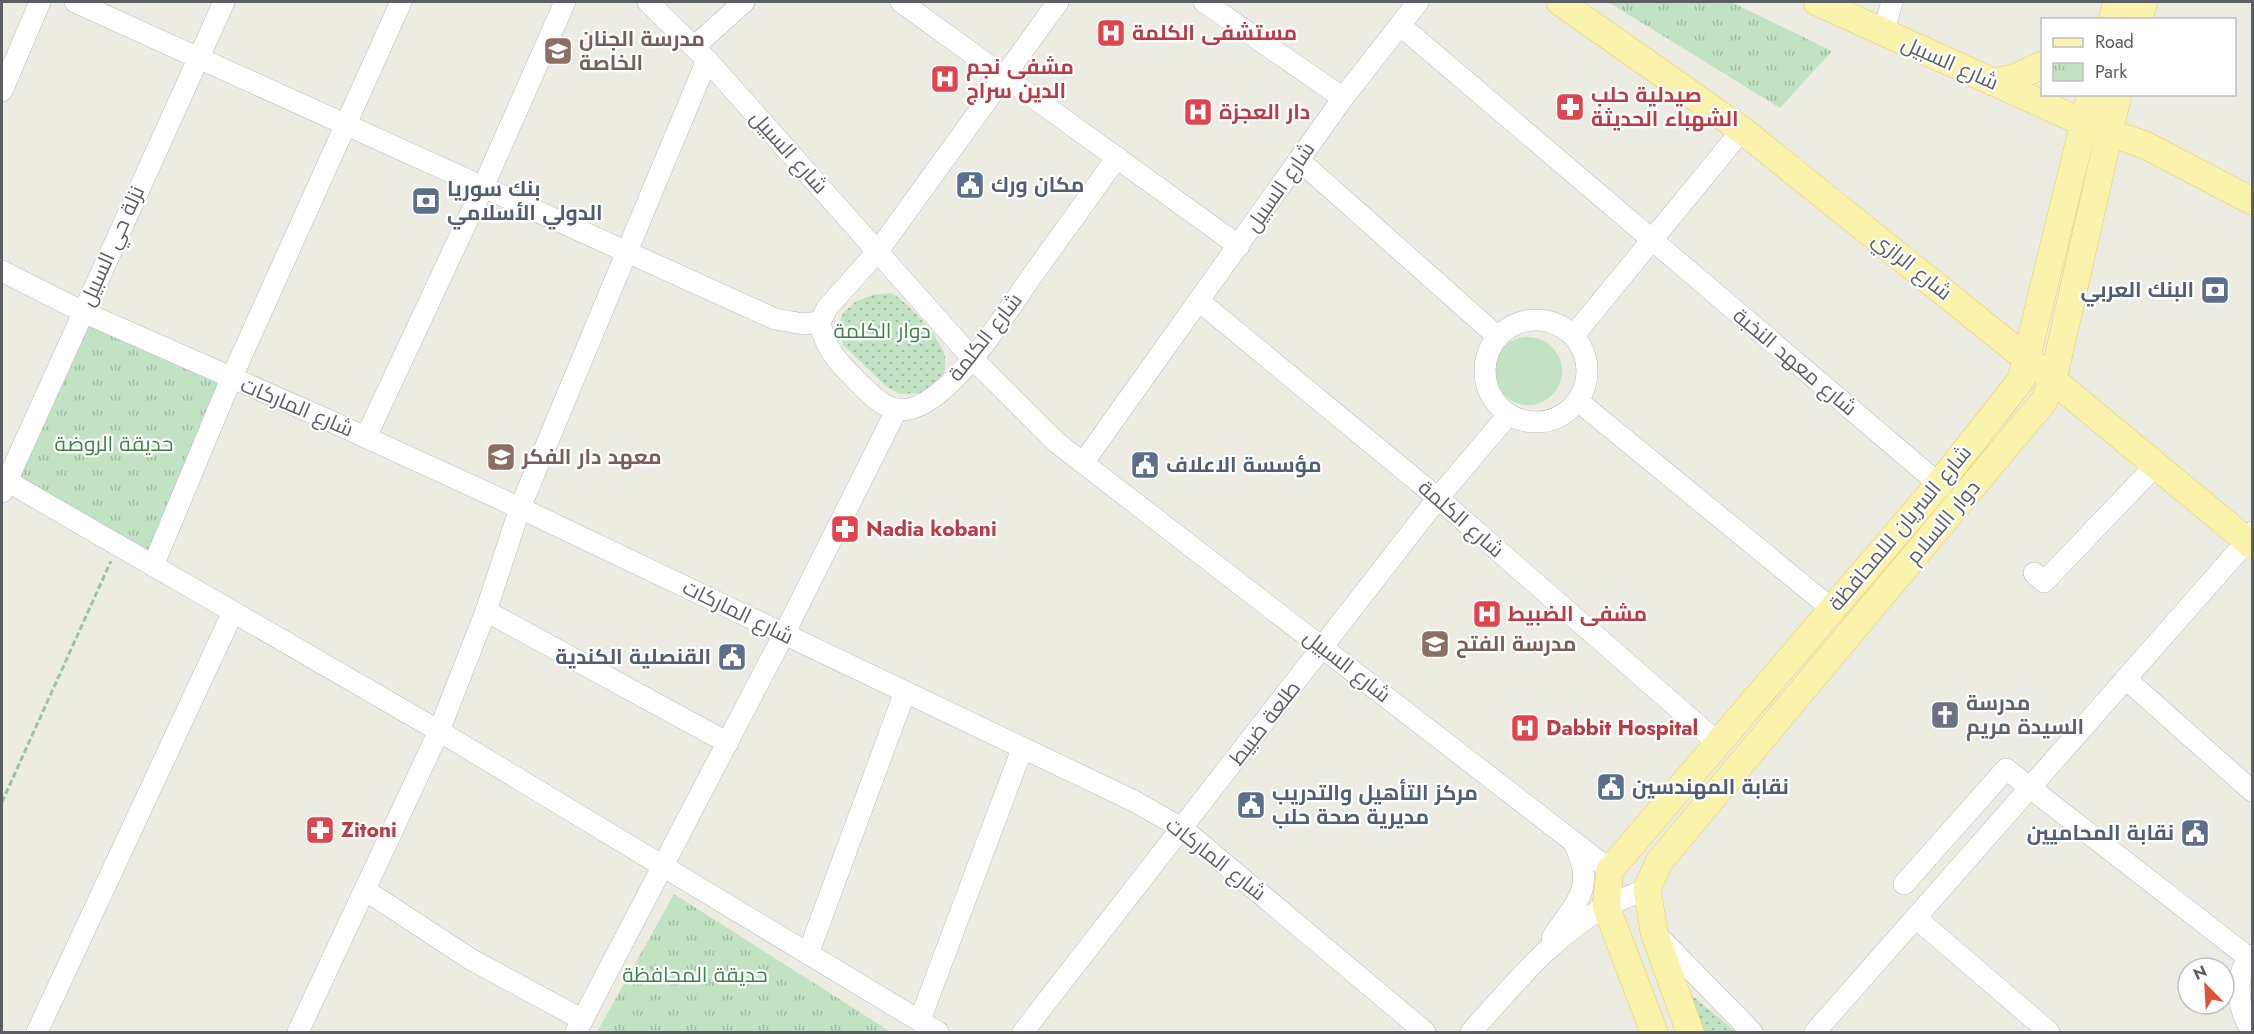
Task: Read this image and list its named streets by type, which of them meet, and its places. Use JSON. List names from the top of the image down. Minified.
{"streets":{"main road":["شارع السبيل","شارع الرازي","دوار االسلام","شارع السريان لللمحافظة"],"street":["نزلة حي السبيل","شارع الكلمة","شارع معهد النخبة","شارع الماركات","طلعة ضبيط"]},"crossings":[["شارع السبيل","شارع الكلمة"],["شارع السبيل","شارع معهد النخبة"],["شارع السبيل","دوار االسلام"],["شارع السبيل","شارع السريان لللمحافظة"],["شارع السبيل","طلعة ضبيط"],["نزلة حي السبيل","شارع الماركات"],["شارع الرازي","دوار االسلام"],["شارع الرازي","شارع السريان لللمحافظة"],["شارع الكلمة","شارع السريان لللمحافظة"],["شارع الكلمة","طلعة ضبيط"],["شارع معهد النخبة","شارع السريان لللمحافظة"],["شارع الماركات","طلعة ضبيط"],["دوار االسلام","شارع السريان لللمحافظة"]],"parks":["دوار الكلمة","حديقة الروضة","حديقة المحافظة"],"places":{"hospital":["مستشفى الكلمة","مشفى نجم الدين سراج","دار العجزة","مشفى الضبيط","Dabbit Hospital"],"school or university":["مدرسة الجنان الخاصة","معهد دار الفكر","مدرسة الفتح"],"pharmacy":["صيدلية حلب الشهباء الحديثة","Nadia kobani","Zitoni"],"public building":["مكان ورك","مؤسسة الاعلاف","القنصلية الكندية","نقابة المهندسين","مركز التأهيل والتدريب مديرية صحة حلب","نقابة المحاميين"],"bank":["بنك سوريا الدولي الأسلامي","البنك العربي"],"church":["مدرسة السيدة مريم"]},"legend":["Road","Park"],"north":"top left"}
